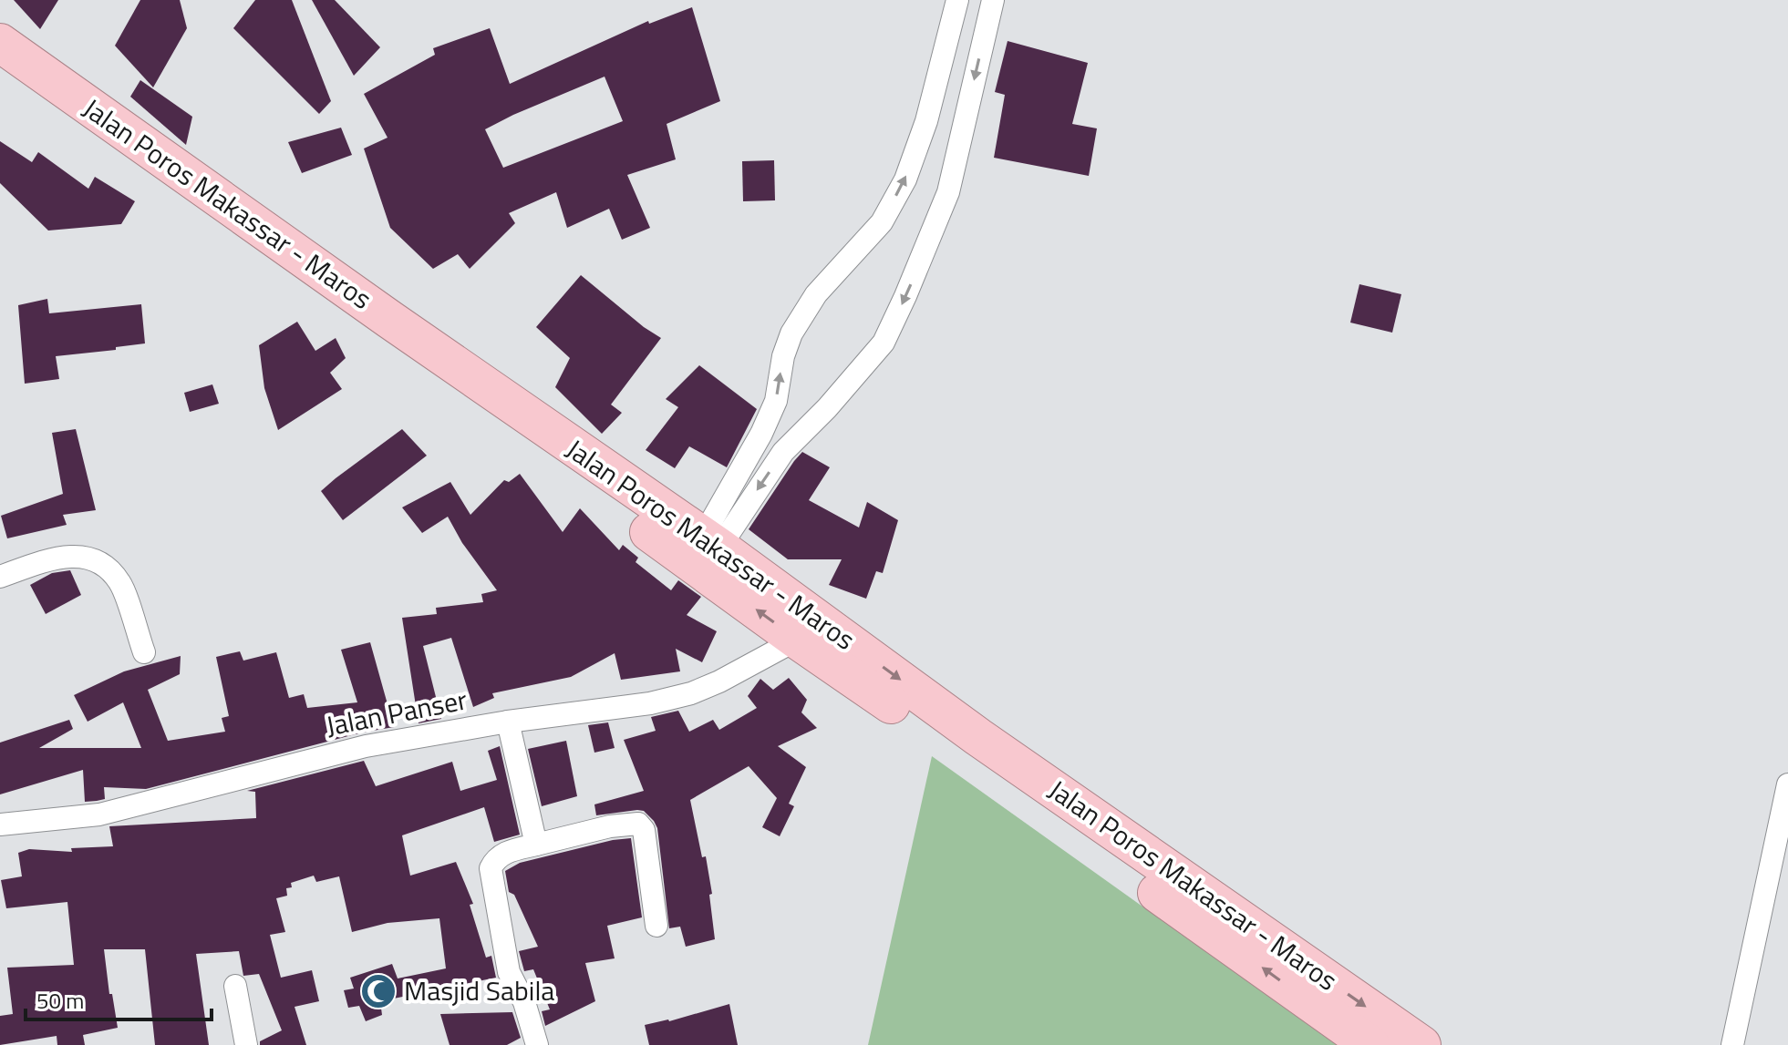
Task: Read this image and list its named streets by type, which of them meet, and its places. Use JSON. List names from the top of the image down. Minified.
{"streets":{"highway":["Jalan Poros Makassar - Maros"],"street":["Jalan Panser"]},"crossings":[["Jalan Poros Makassar - Maros","Jalan Panser"]],"places":{"mosque":["Masjid Sabila"]},"scale_bar":"50 m"}
